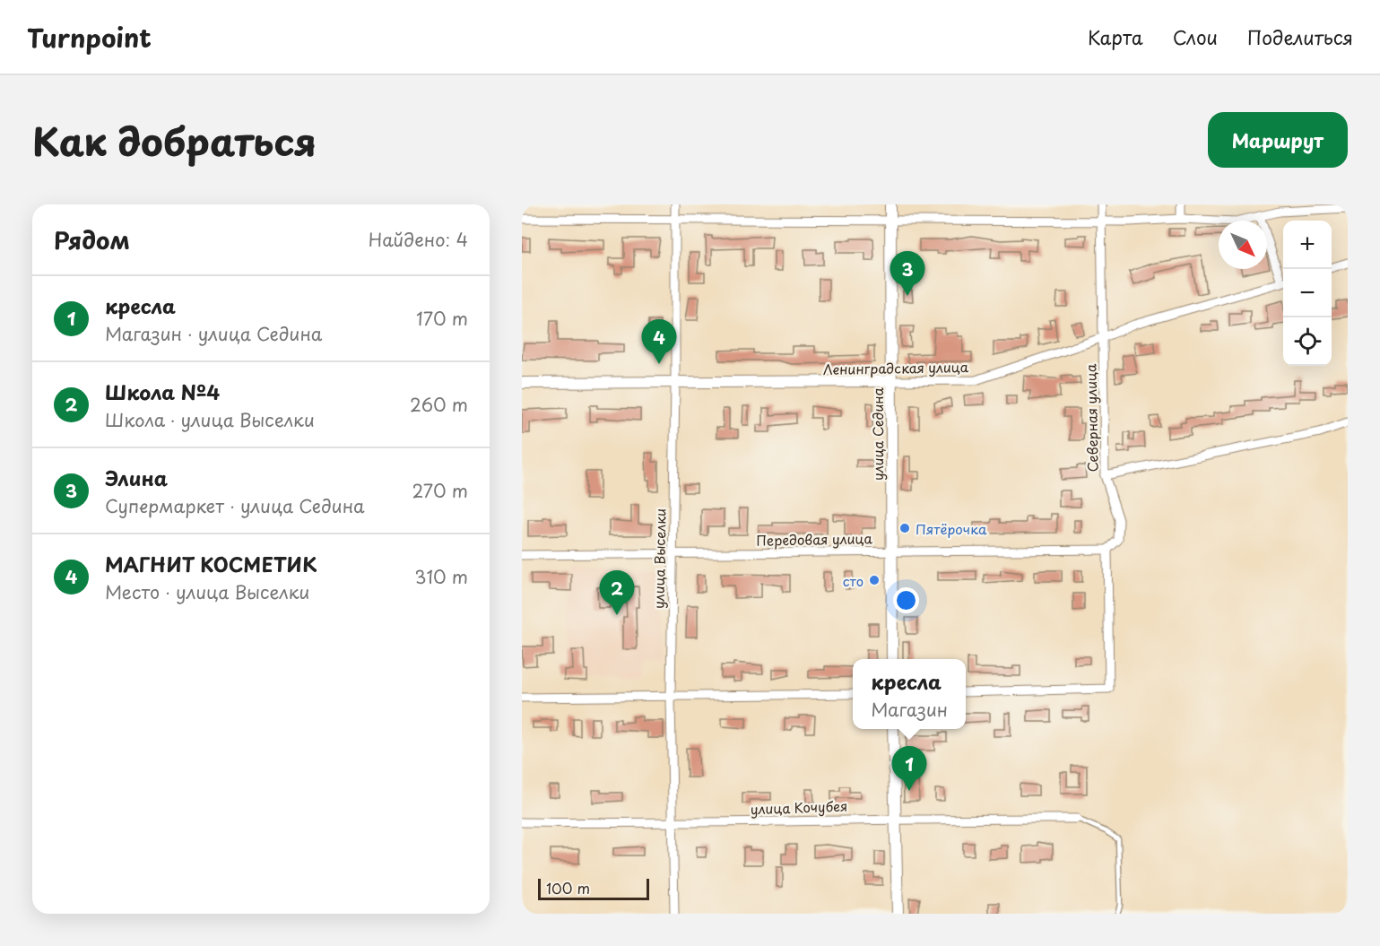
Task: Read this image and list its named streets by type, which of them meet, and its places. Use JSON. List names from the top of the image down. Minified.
{"streets":{"main road":["Ленинградская улица","улица Седина"],"street":["Северная улица","Передовая улица","улица Выселки","улица Кочубея"]},"crossings":[["Ленинградская улица","Северная улица"],["Ленинградская улица","улица Седина"],["Ленинградская улица","улица Выселки"],["Северная улица","Передовая улица"],["улица Седина","Передовая улица"],["Передовая улица","улица Выселки"],["улица Выселки","улица Кочубея"]],"places":["Пятёрочка","сто"],"scale_bar":"100 m","north":"bottom right","page":{"header":"Turnpoint","nav":["Карта","Слои","Поделиться"],"title":"Как добраться","buttons":"Маршрут","heading":["Рядом","Найдено: 4"],"map_buttons":["+","−"],"pins":["3","4","2","1"],"list":[{"mark":"1","name":"кресла","note":"Магазин · улица Седина","value":"170 m"},{"mark":"2","name":"Школа №4","note":"Школа · улица Выселки","value":"260 m"},{"mark":"3","name":"Элина","note":"Супермаркет · улица Седина","value":"270 m"},{"mark":"4","name":"МАГНИТ КОСМЕТИК","note":"Место · улица Выселки","value":"310 m"}],"popup":["кресла","Магазин"],"scale":"100 m"}}
